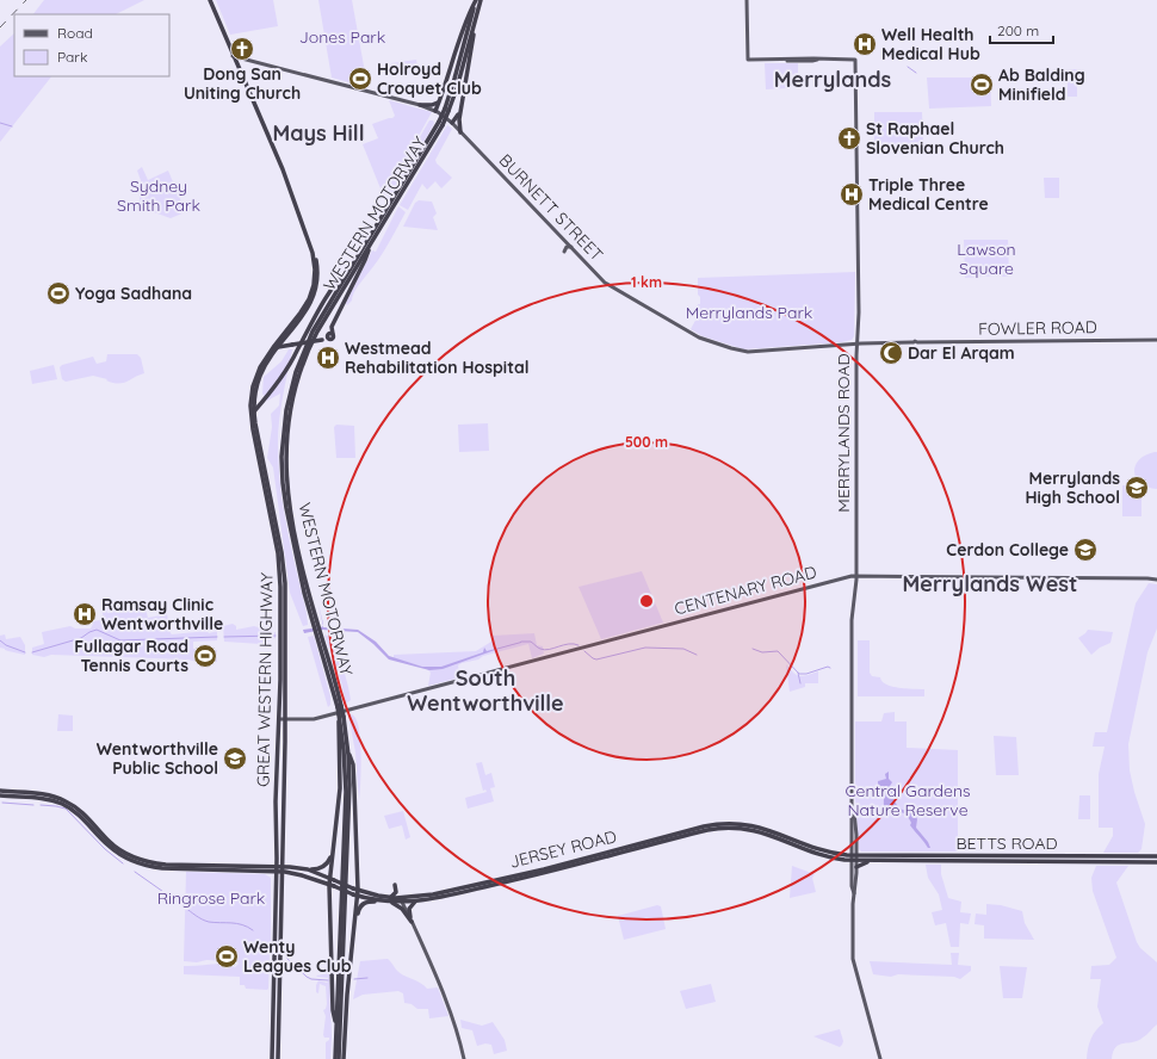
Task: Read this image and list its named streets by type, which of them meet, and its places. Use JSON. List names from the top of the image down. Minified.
{"streets":{"highway":["WESTERN MOTORWAY","GREAT WESTERN HIGHWAY","BETTS ROAD","JERSEY ROAD"],"main road":["BURNETT STREET","FOWLER ROAD","MERRYLANDS ROAD","CENTENARY ROAD"]},"crossings":[["BURNETT STREET","FOWLER ROAD"],["BURNETT STREET","MERRYLANDS ROAD"],["BURNETT STREET","GREAT WESTERN HIGHWAY"],["FOWLER ROAD","MERRYLANDS ROAD"],["MERRYLANDS ROAD","CENTENARY ROAD"],["MERRYLANDS ROAD","BETTS ROAD"],["MERRYLANDS ROAD","JERSEY ROAD"],["CENTENARY ROAD","GREAT WESTERN HIGHWAY"],["GREAT WESTERN HIGHWAY","JERSEY ROAD"],["BETTS ROAD","JERSEY ROAD"]],"districts":["Merrylands","Mays Hill","Merrylands West","South Wentworthville"],"parks":["Jones Park","Sydney Smith Park","Lawson Square","Merrylands Park","Central Gardens Nature Reserve","Ringrose Park"],"places":{"hospital":["Well Health Medical Hub","Triple Three Medical Centre","Westmead Rehabilitation Hospital","Ramsay Clinic Wentworthville"],"church":["Dong San Uniting Church","St Raphael Slovenian Church"],"sports":["Holroyd Croquet Club","Ab Balding Minifield","Yoga Sadhana","Fullagar Road Tennis Courts","Wenty Leagues Club"],"mosque":["Dar El Arqam"],"school or university":["Merrylands High School","Cerdon College","Wentworthville Public School"]},"legend":["Road","Park"],"scale_bar":"200 m","rings":["1 km","500 m"]}
